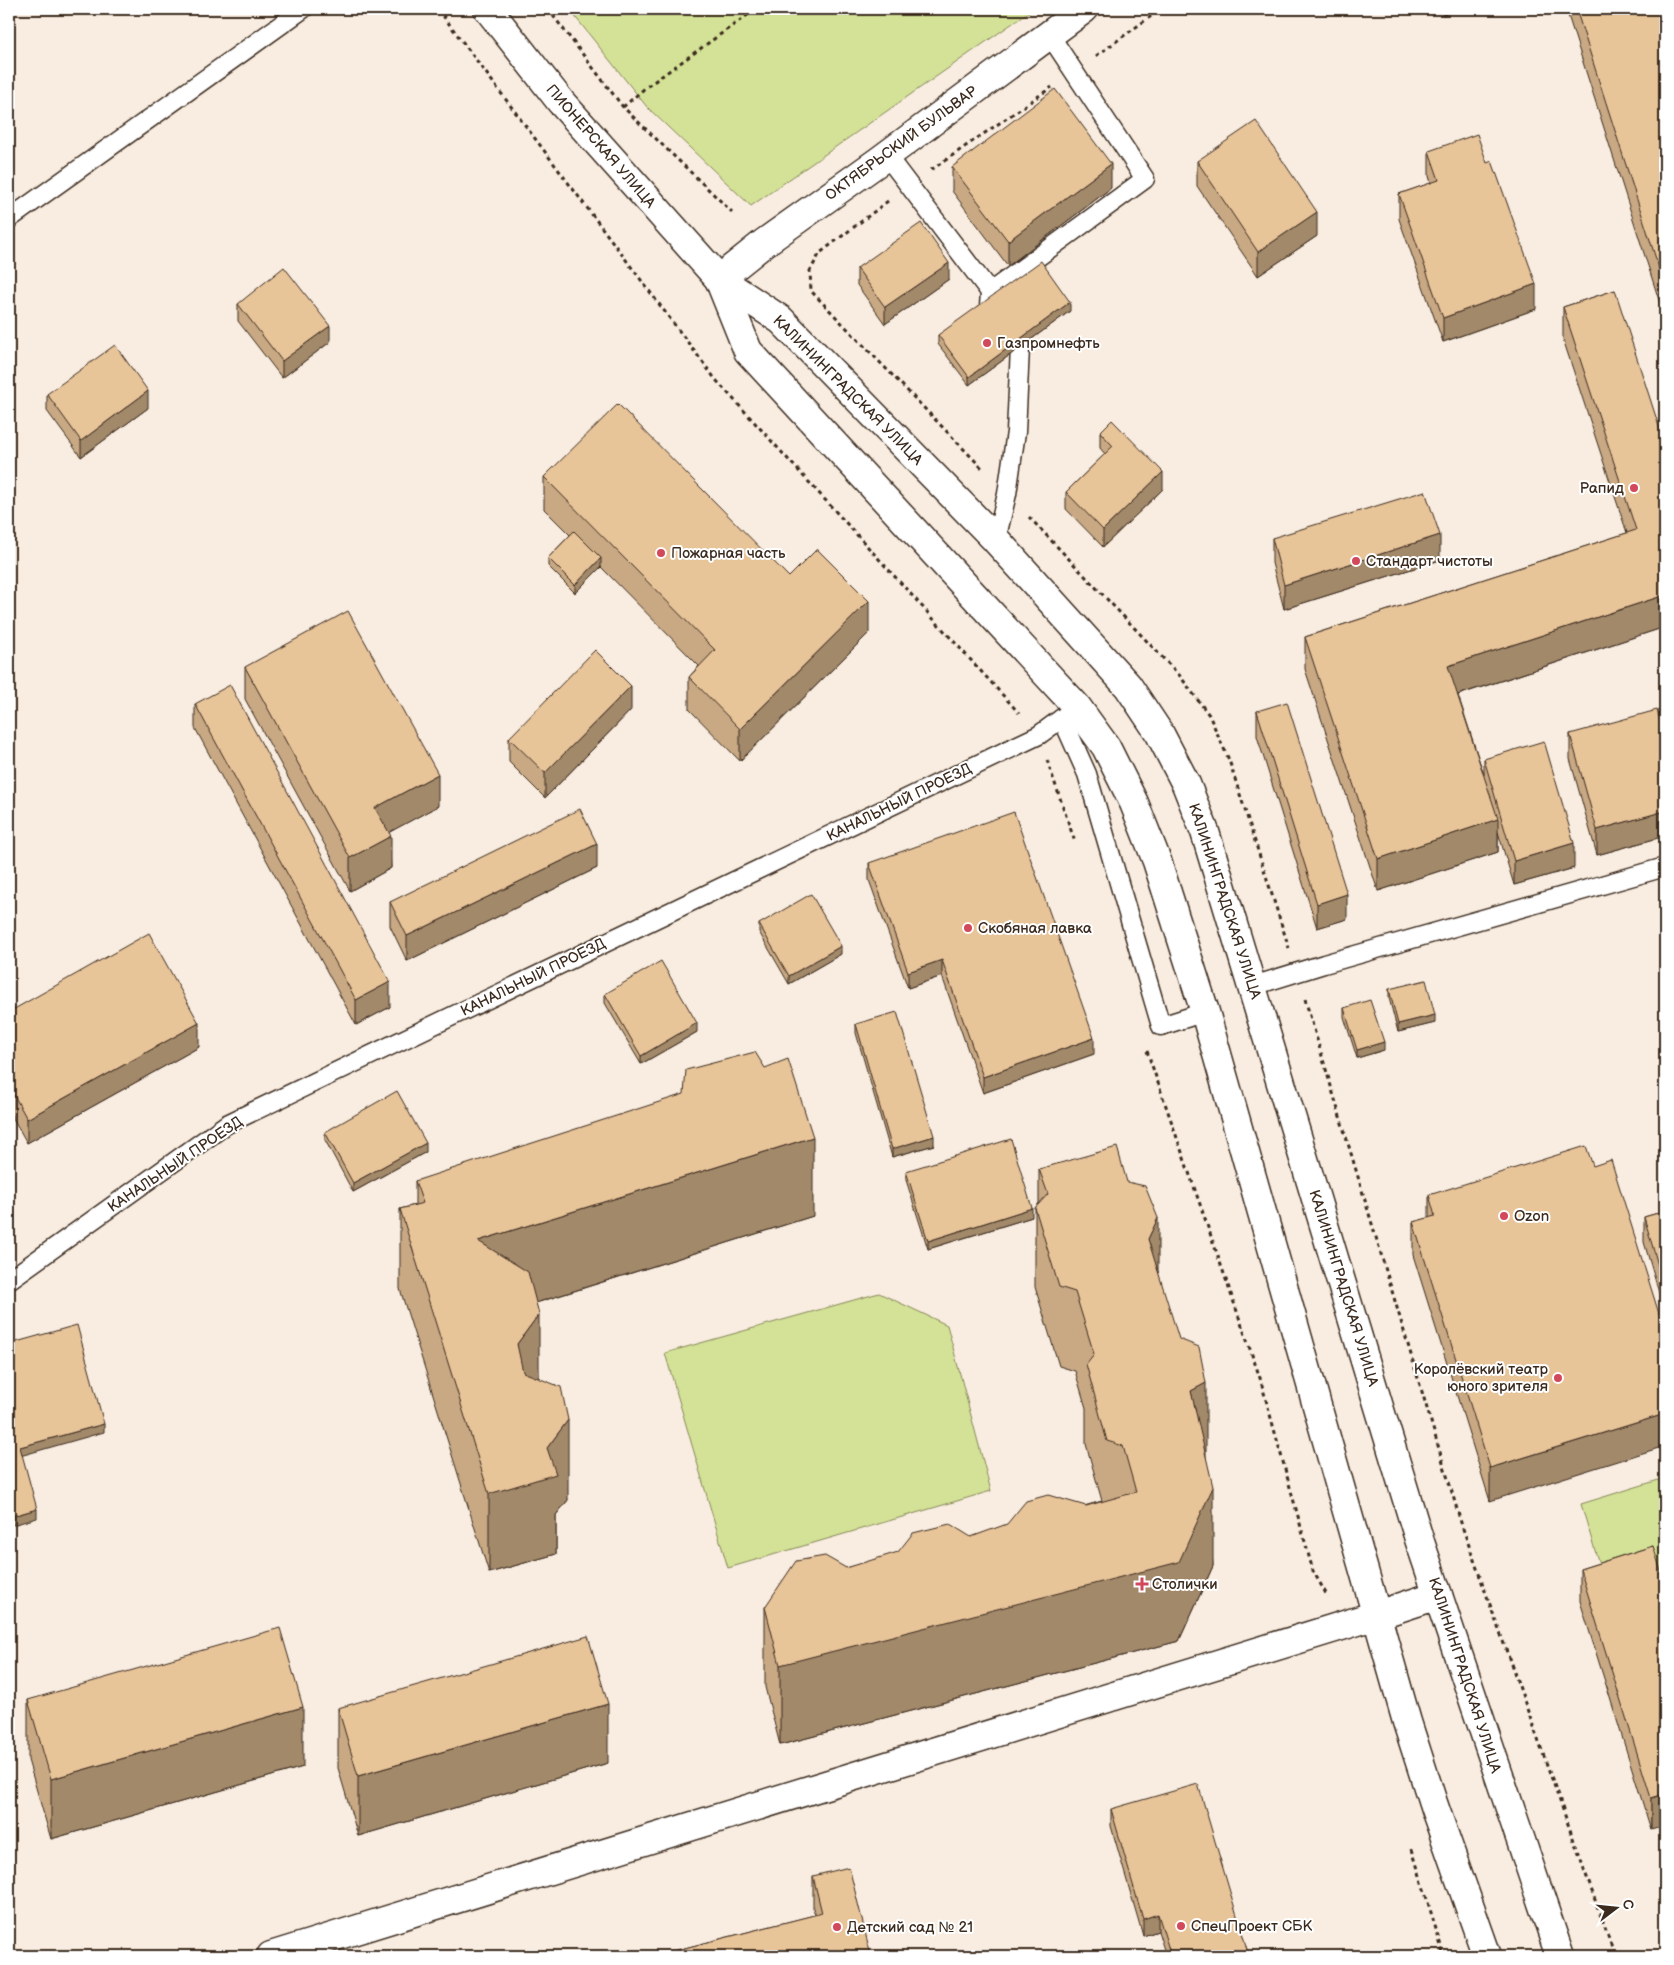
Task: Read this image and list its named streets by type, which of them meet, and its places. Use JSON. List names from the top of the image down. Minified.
{"streets":{"main road":["ОКТЯБРЬСКИЙ БУЛЬВАР","ПИОНЕРСКАЯ УЛИЦА","КАЛИНИНГРАДСКАЯ УЛИЦА"],"lane":["КАНАЛЬНЫЙ ПРОЕЗД"]},"crossings":[["ОКТЯБРЬСКИЙ БУЛЬВАР","ПИОНЕРСКАЯ УЛИЦА"],["ОКТЯБРЬСКИЙ БУЛЬВАР","КАЛИНИНГРАДСКАЯ УЛИЦА"],["ПИОНЕРСКАЯ УЛИЦА","КАЛИНИНГРАДСКАЯ УЛИЦА"]],"places":{"other":["Газпромнефть","Рапид","Пожарная часть","Стандарт чистоты","Скобяная лавка","Ozon","Королёвский театр юного зрителя","СпецПроект СБК","Детский сад № 21"],"health":["Столички"]},"north":"right"}
